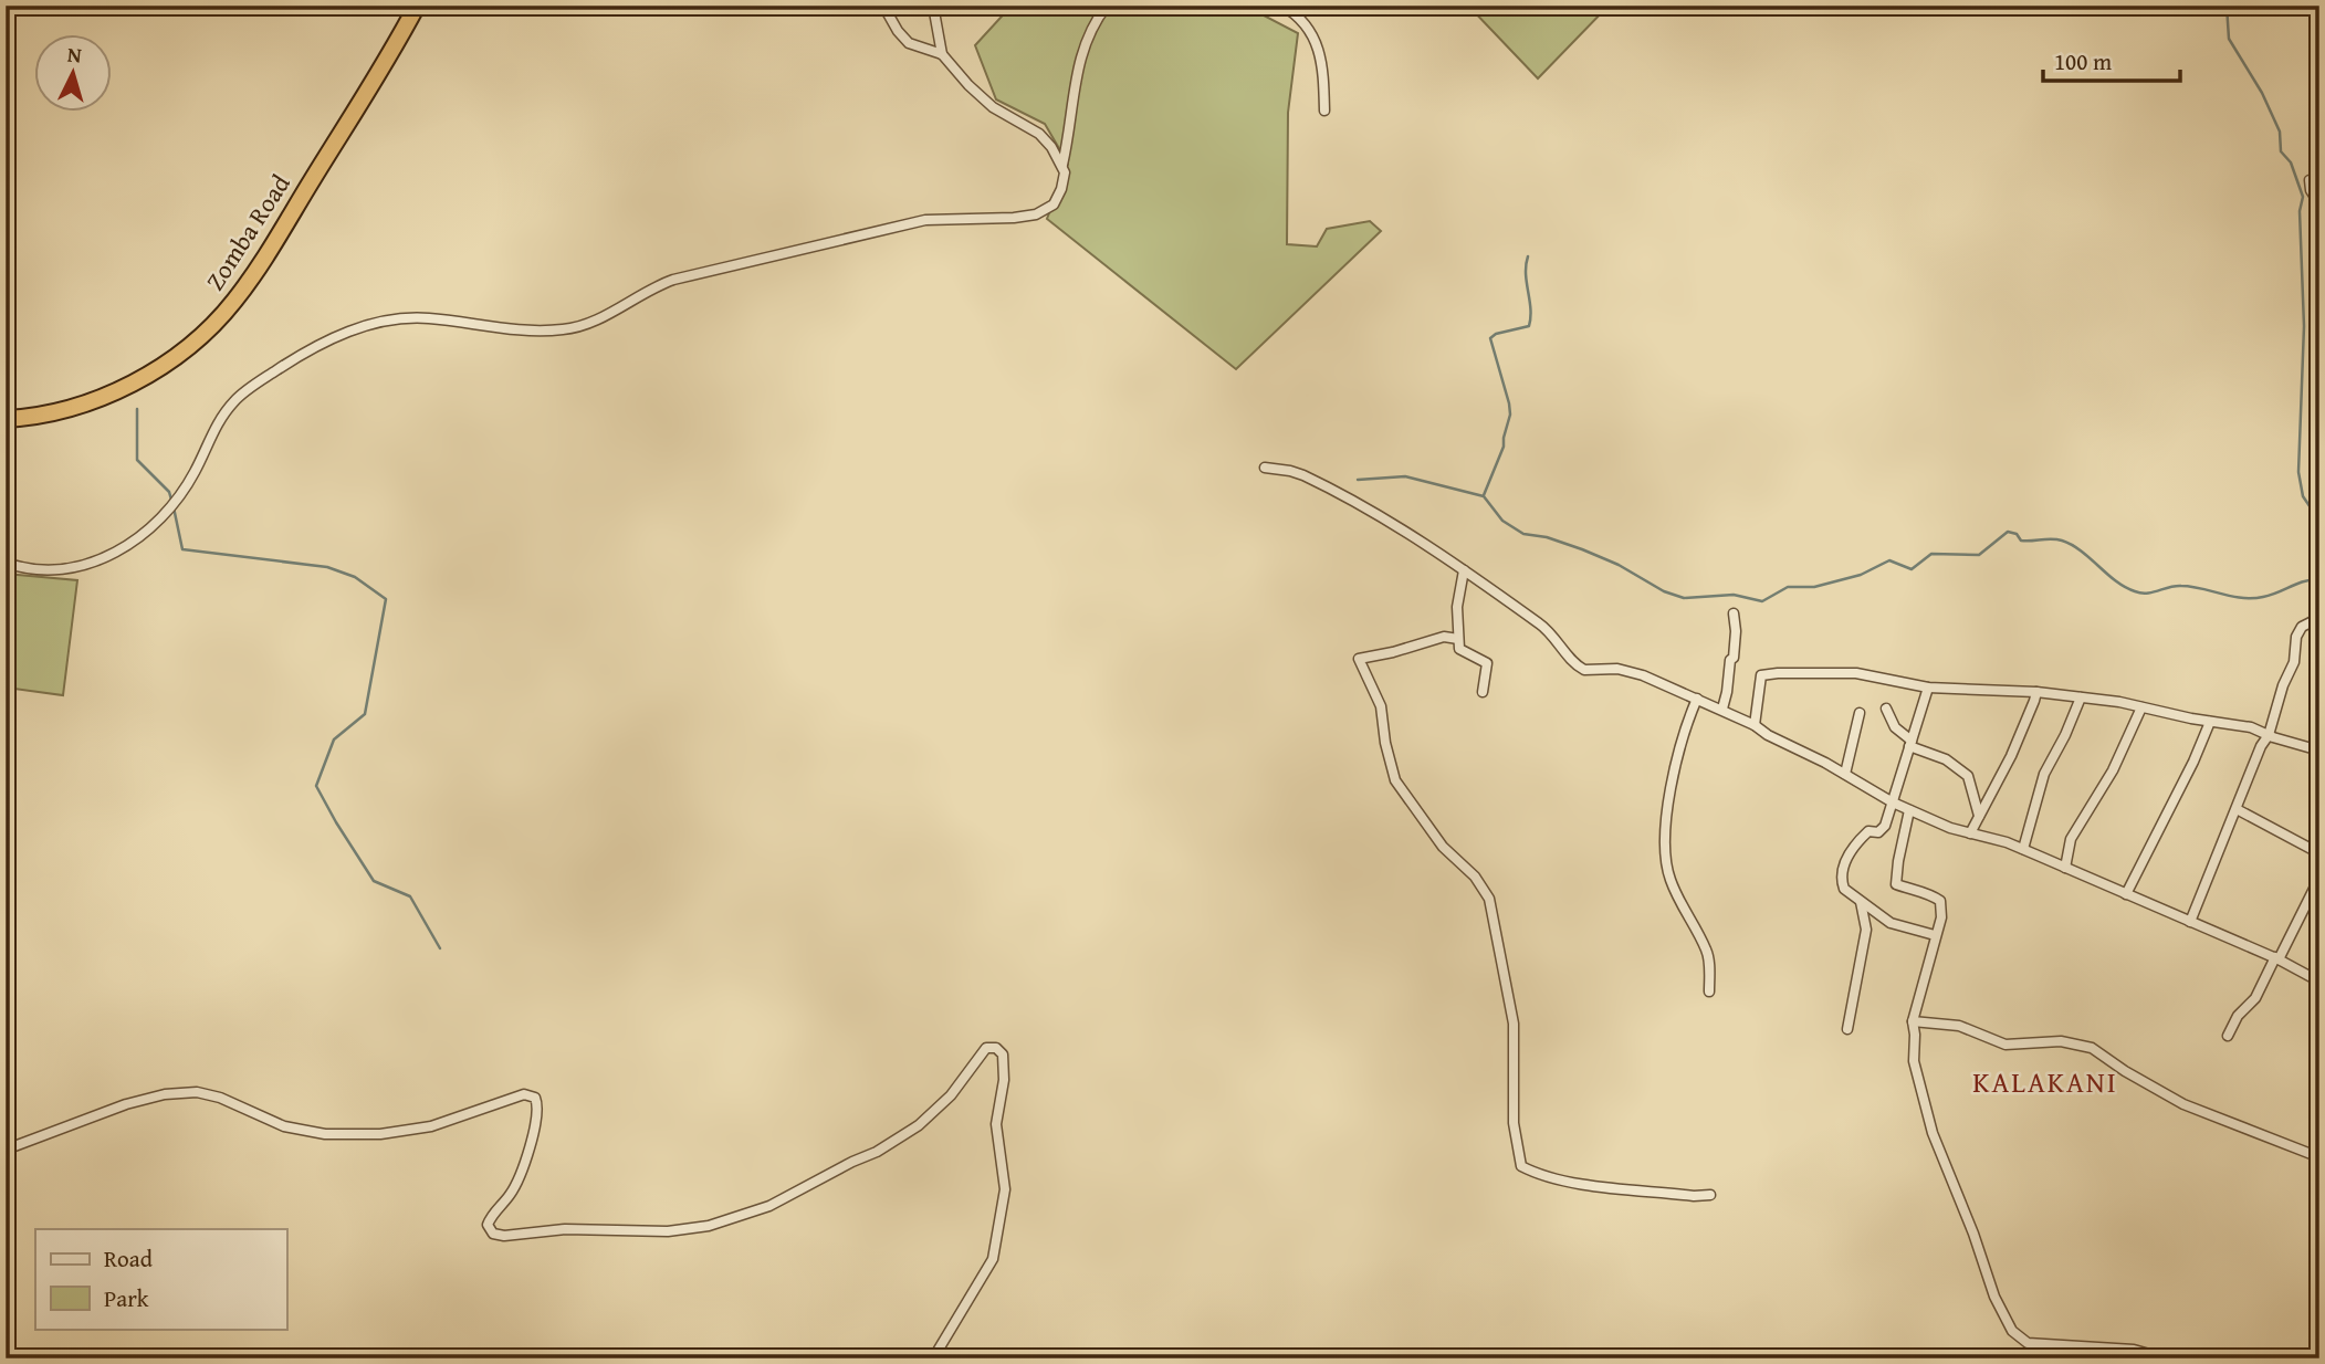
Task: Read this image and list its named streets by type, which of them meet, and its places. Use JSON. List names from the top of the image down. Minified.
{"streets":{"highway":["Zomba Road"]},"districts":["KALAKANI"],"legend":["Road","Park"],"scale_bar":"100 m","north":"top"}
